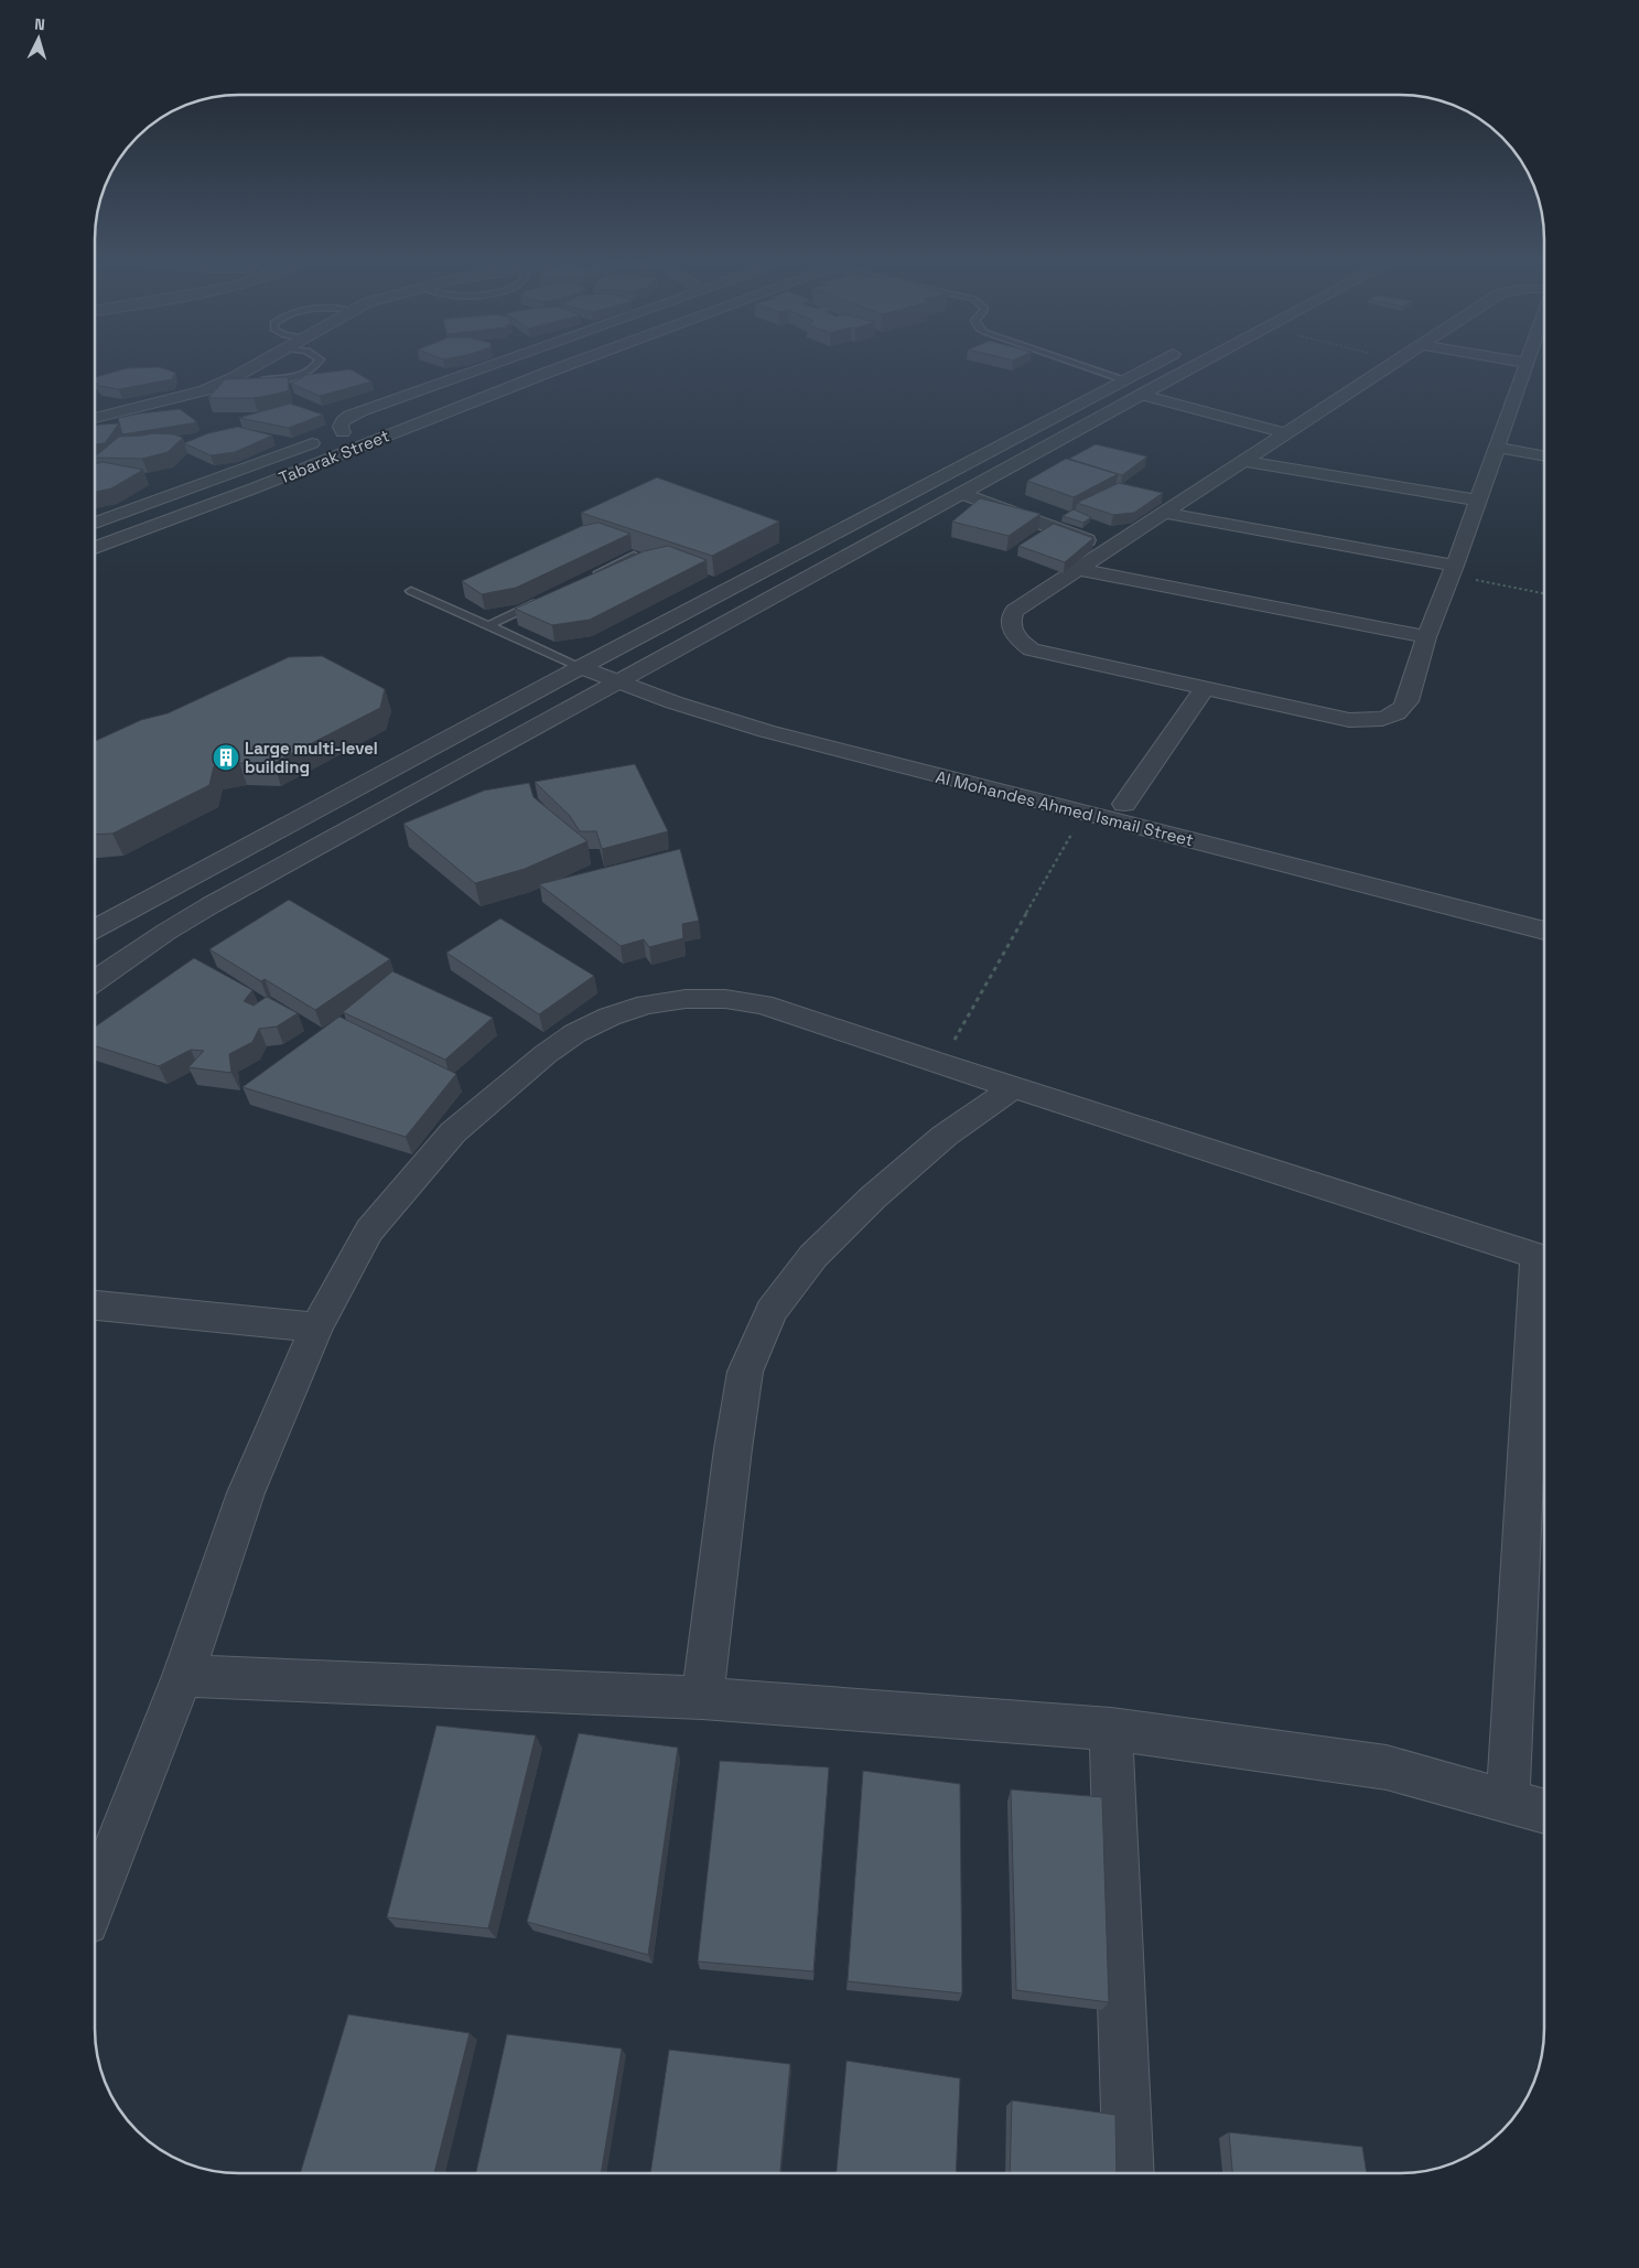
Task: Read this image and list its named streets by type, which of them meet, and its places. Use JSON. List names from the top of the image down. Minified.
{"streets":{"street":["Tabarak Street","Al Mohandes Ahmed Ismail Street"]},"places":{"building":["Large multi-level building"]},"north":"top"}
